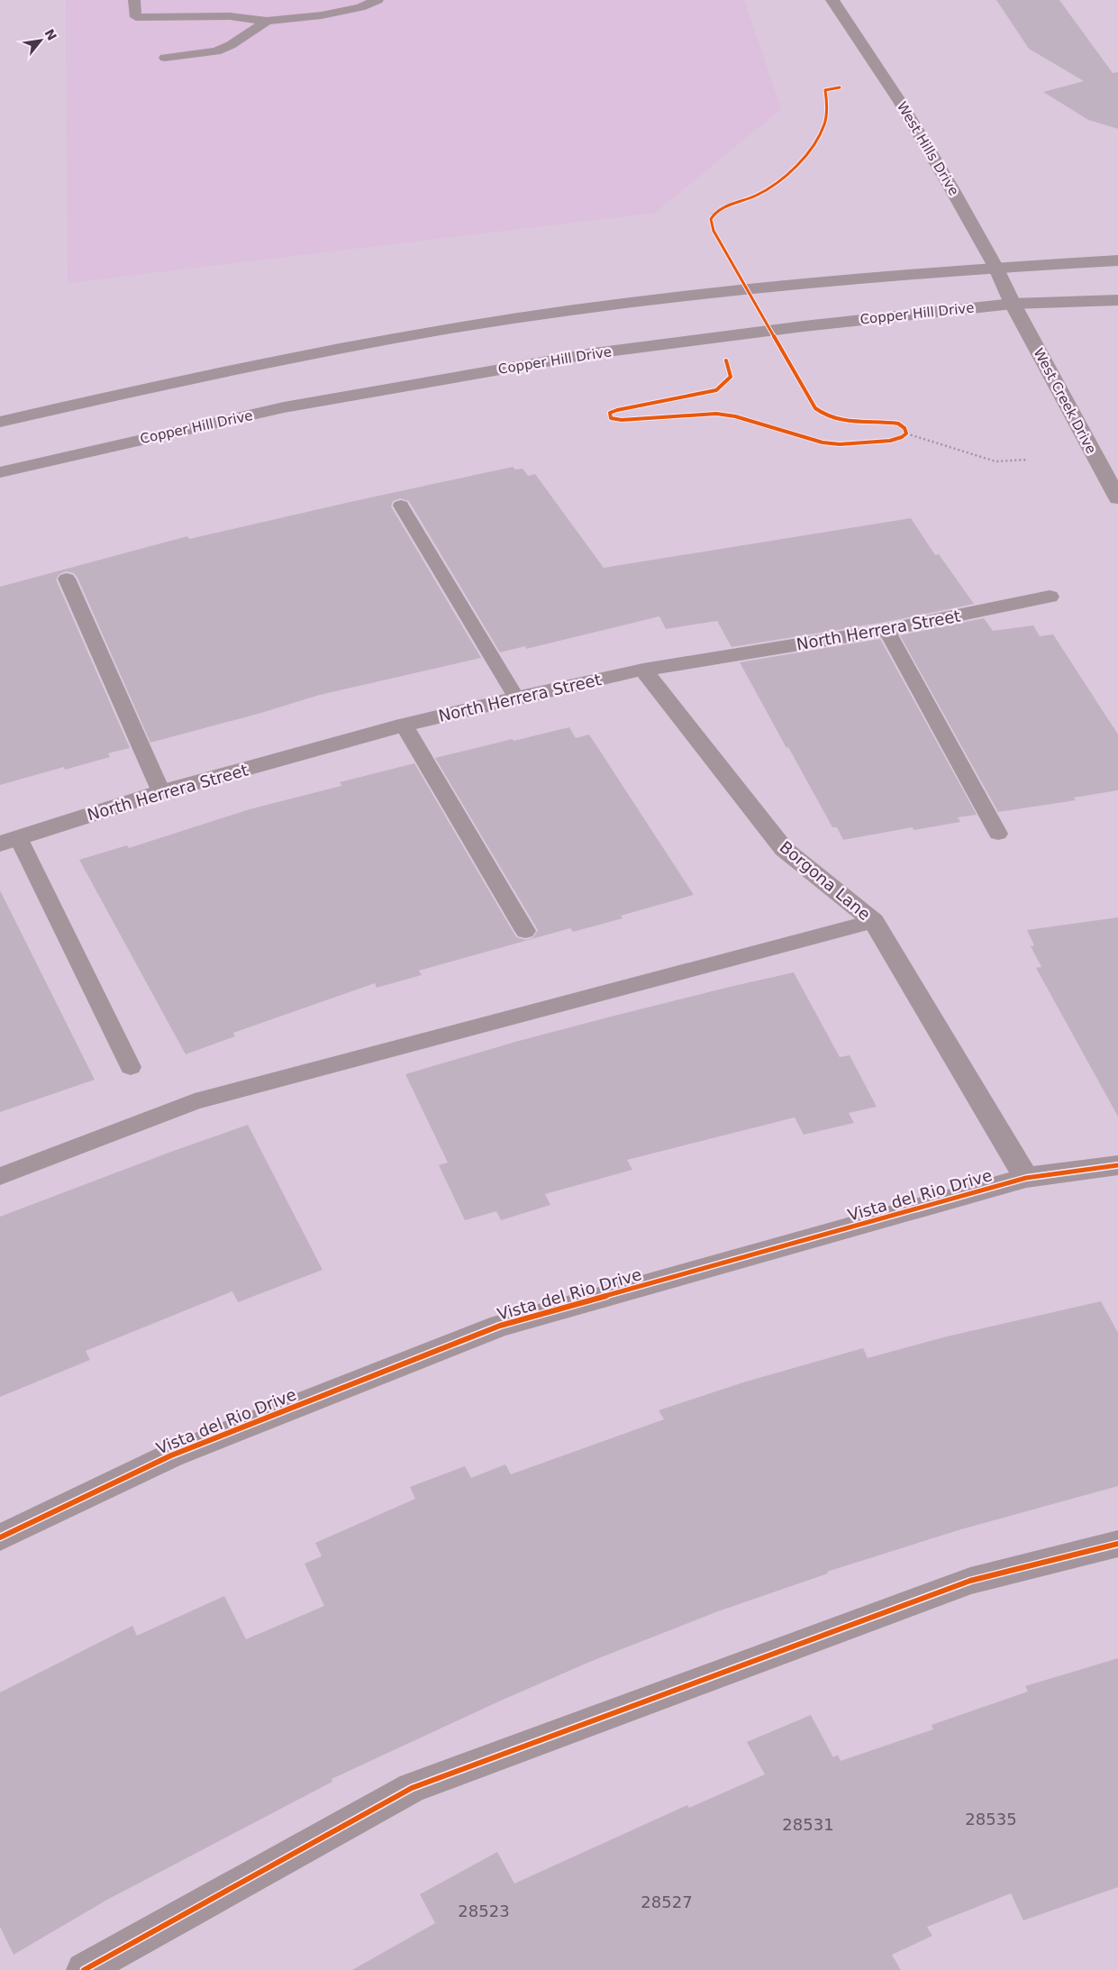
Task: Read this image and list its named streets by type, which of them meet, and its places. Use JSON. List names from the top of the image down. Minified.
{"streets":{"main road":["Copper Hill Drive"],"street":["West Hills Drive","West Creek Drive","North Herrera Street","Borgona Lane","Vista del Rio Drive"]},"crossings":[["West Hills Drive","Copper Hill Drive"],["West Hills Drive","West Creek Drive"],["Copper Hill Drive","West Creek Drive"],["North Herrera Street","Borgona Lane"],["Borgona Lane","Vista del Rio Drive"]],"house_numbers":["28535","28531","28527","28523"],"north":"top right"}
